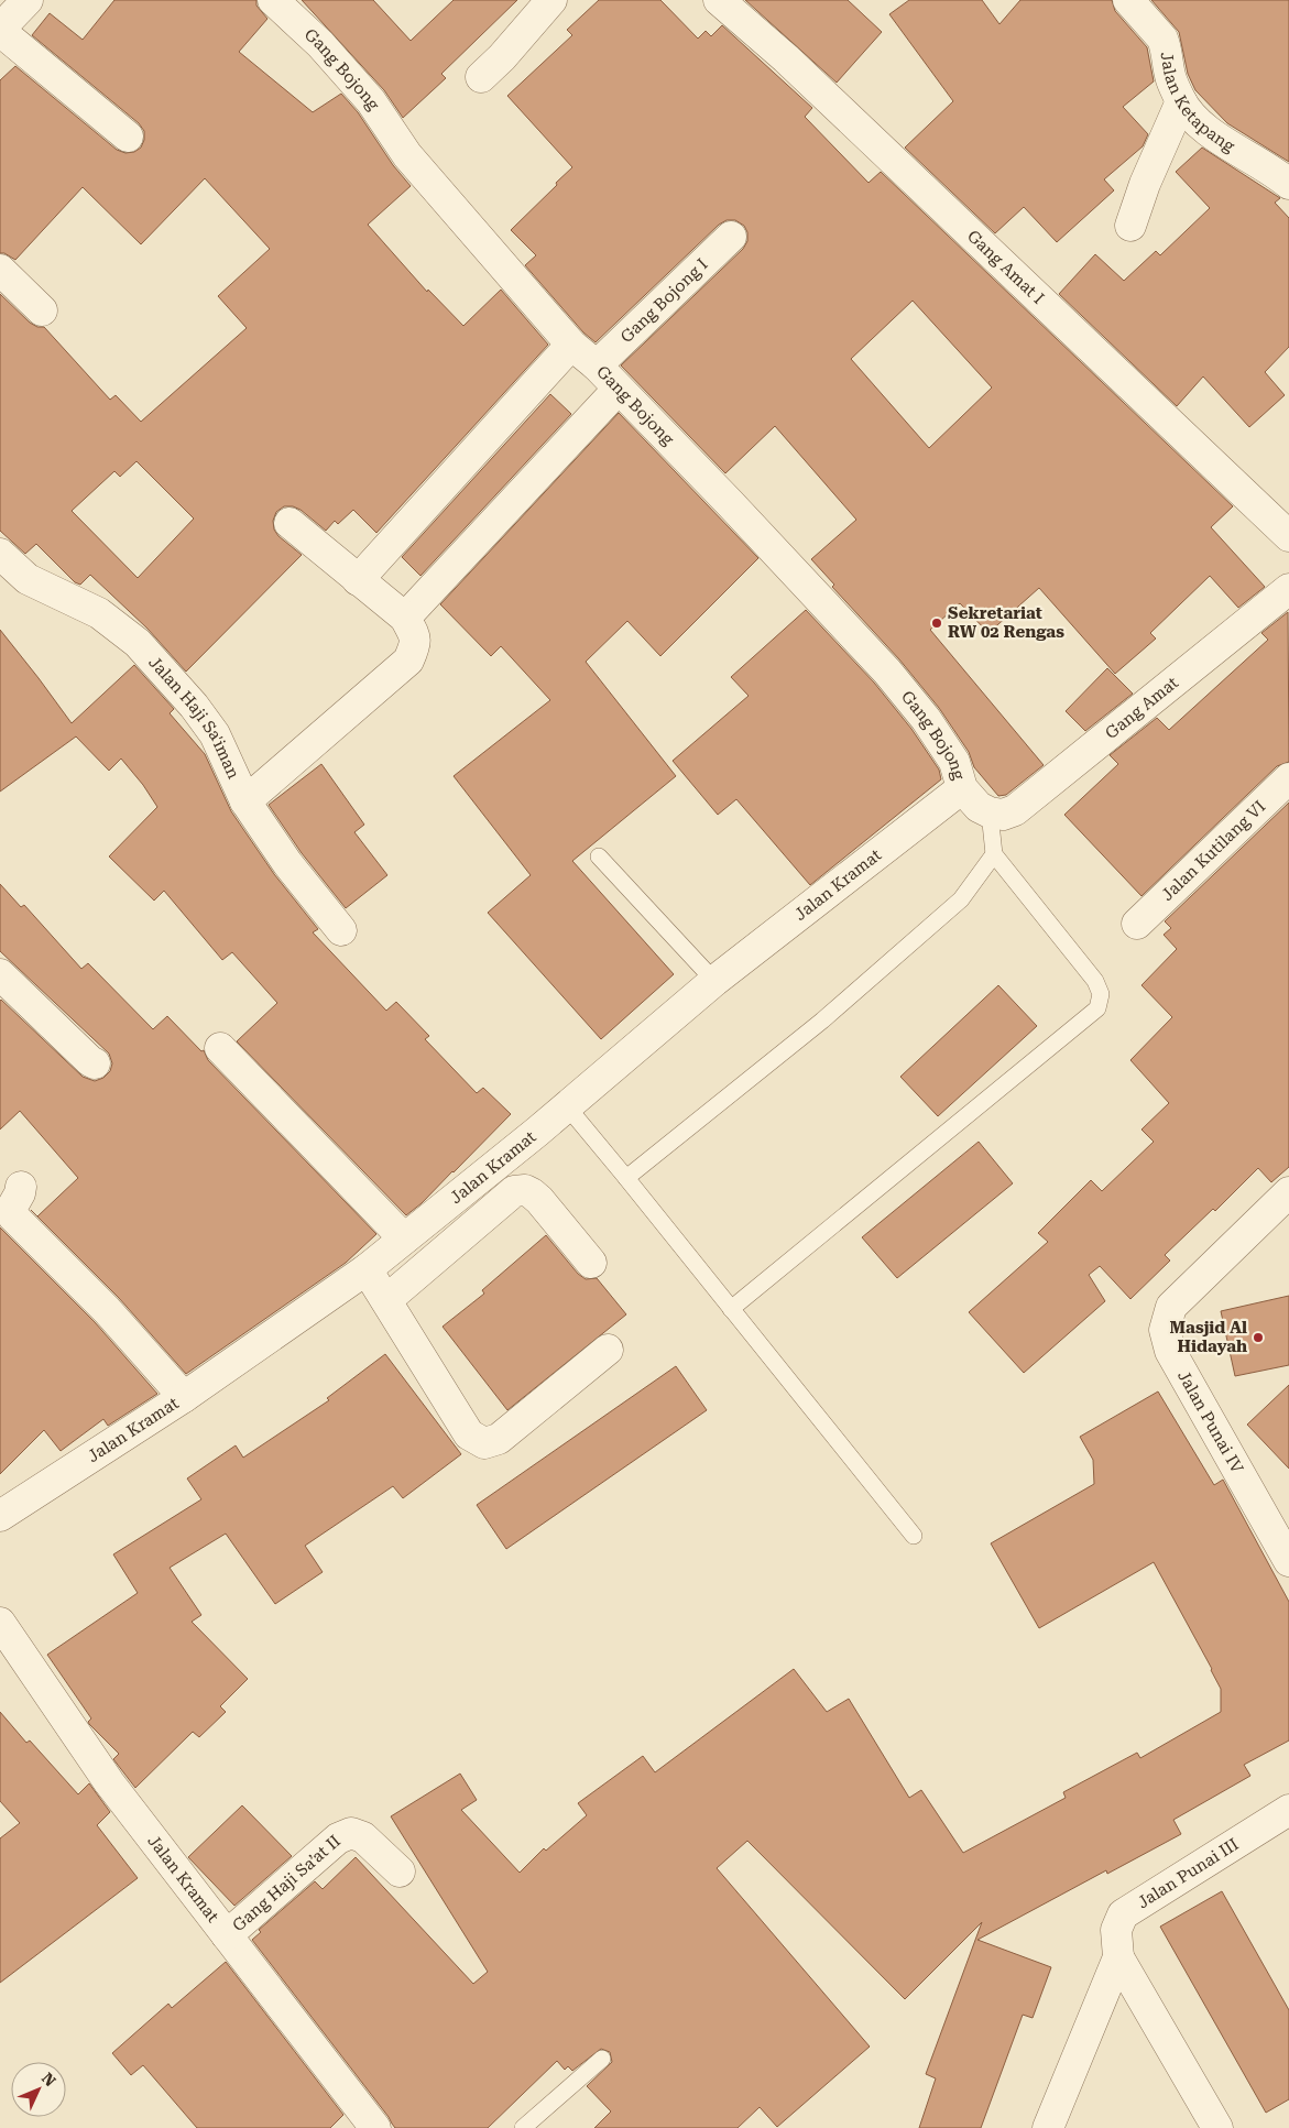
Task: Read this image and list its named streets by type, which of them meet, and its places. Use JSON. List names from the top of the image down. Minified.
{"streets":{"street":["Gang Bojong","Jalan Ketapang","Gang Amat I","Gang Bojong I","Gang Amat","Jalan Haji Sa'iman","Jalan Kutilang VI","Jalan Kramat","Jalan Punai IV","Jalan Punai III","Gang Haji Sa’at II"]},"crossings":[["Gang Bojong","Gang Bojong I"],["Gang Bojong","Gang Amat"],["Gang Bojong","Jalan Kramat"],["Jalan Kramat","Gang Haji Sa’at II"]],"places":["Sekretariat RW 02 Rengas","Masjid Al Hidayah"],"north":"top right"}
